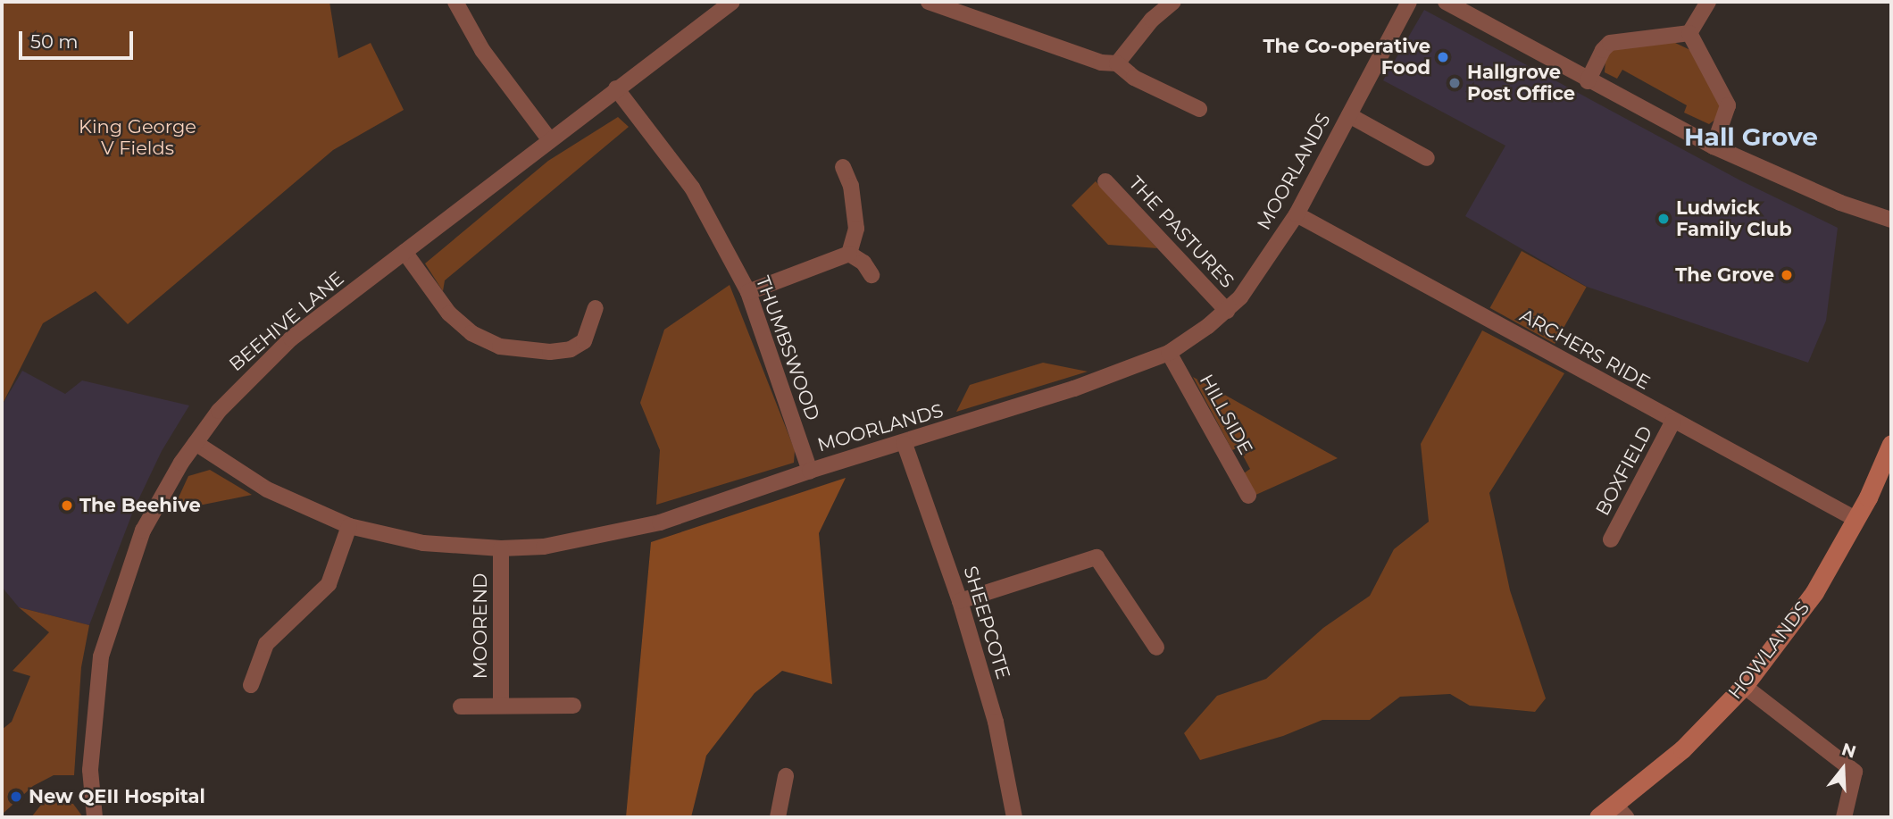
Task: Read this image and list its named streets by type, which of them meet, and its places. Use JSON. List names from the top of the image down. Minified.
{"streets":{"street":["MOORLANDS","THE PASTURES","BEEHIVE LANE","THUMBSWOOD","ARCHERS RIDE","HILLSIDE","BOXFIELD","SHEEPCOTE","MOOREND","HOWLANDS"]},"crossings":[["MOORLANDS","THE PASTURES"],["MOORLANDS","BEEHIVE LANE"],["MOORLANDS","THUMBSWOOD"],["MOORLANDS","ARCHERS RIDE"],["MOORLANDS","HILLSIDE"],["MOORLANDS","SHEEPCOTE"],["MOORLANDS","MOOREND"],["BEEHIVE LANE","THUMBSWOOD"],["ARCHERS RIDE","BOXFIELD"],["ARCHERS RIDE","HOWLANDS"]],"districts":["Hall Grove"],"parks":["King George V Fields"],"places":["The Co-operative Food","Hallgrove Post Office","Ludwick Family Club","The Grove","The Beehive","New QEII Hospital"],"scale_bar":"50 m","north":"top"}
